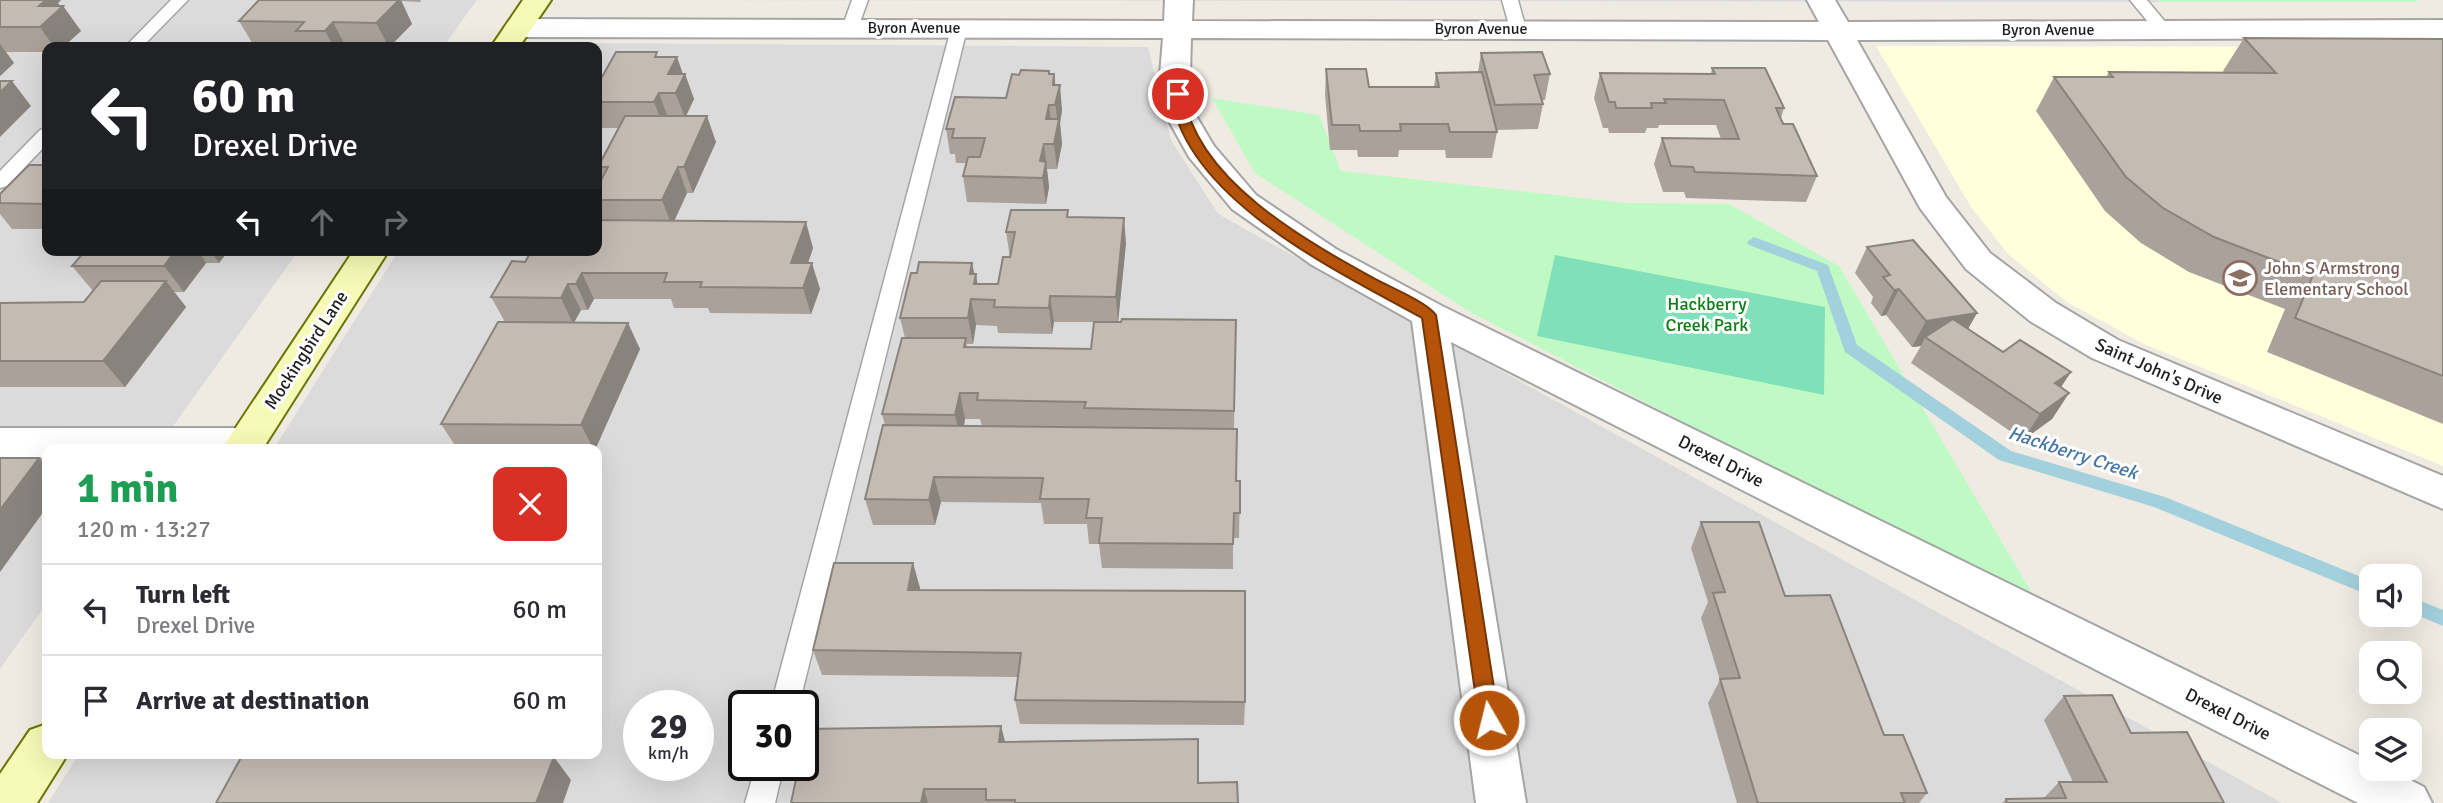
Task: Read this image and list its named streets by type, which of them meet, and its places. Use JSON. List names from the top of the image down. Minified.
{"streets":{"main road":["Mockingbird Lane"],"street":["Byron Avenue","Saint John's Drive","Drexel Drive"]},"crossings":[["Byron Avenue","Saint John's Drive"],["Byron Avenue","Drexel Drive"]],"water":["Hackberry Creek"],"parks":["Hackberry Creek Park"],"places":{"school or university":["John S Armstrong Elementary School"]},"page":{"turn":["60 m","Drexel Drive"],"heading":["1 min","120 m · 13:27"],"list":[{"name":"Turn left","note":"Drexel Drive","value":"60 m"},{"name":"Arrive at destination","value":"60 m"}],"speed":"29 km/h","limit":"30"}}
